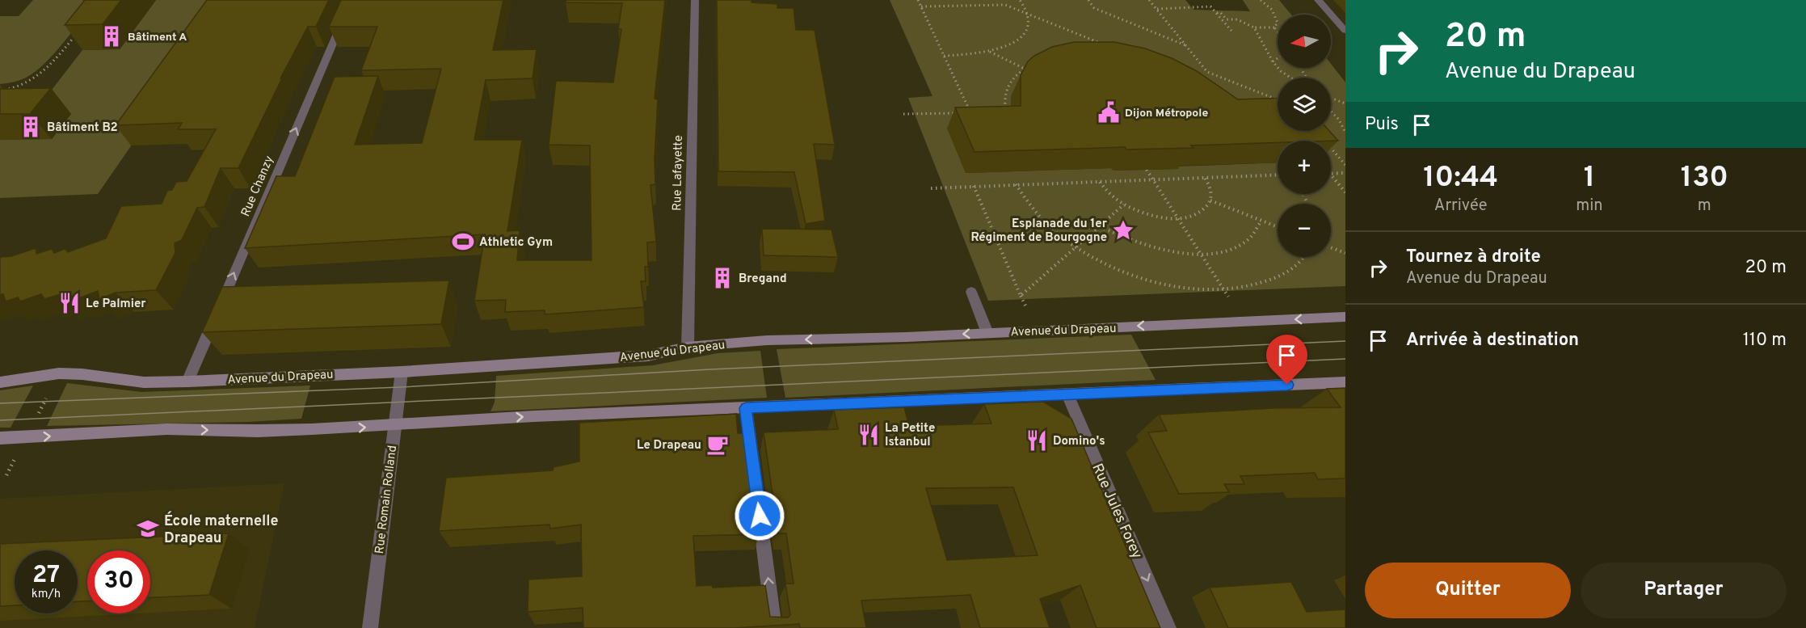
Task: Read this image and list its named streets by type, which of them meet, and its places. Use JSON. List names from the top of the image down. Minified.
{"streets":{"main road":["Avenue du Drapeau"],"street":["Rue Lafayette","Rue Chanzy","Rue Romain Rolland","Rue Jules Forey"]},"crossings":[["Rue Lafayette","Avenue du Drapeau"],["Rue Chanzy","Avenue du Drapeau"],["Avenue du Drapeau","Rue Romain Rolland"]],"one_way":["Rue Chanzy","Rue Jules Forey"],"places":{"building":["Bâtiment A","Bâtiment B2","Bregand"],"public building":["Dijon Métropole"],"place":["Esplanade du 1er Régiment de Bourgogne"],"sports":["Athletic Gym"],"restaurant":["Le Palmier","La Petite Istanbul","Domino's"],"cafe":["Le Drapeau"],"school or university":["École maternelle Drapeau"]},"north":"left","page":{"turn":["20 m","Avenue du Drapeau"],"map_buttons":["+","−"],"then":"Puis","eta":["10:44","Arrivée","1","min","130","m"],"list":[{"name":"Tournez à droite","note":"Avenue du Drapeau","value":"20 m"},{"name":"Arrivée à destination","value":"110 m"}],"speed":"27 km/h","limit":"30","buttons":["Quitter","Partager"]}}
